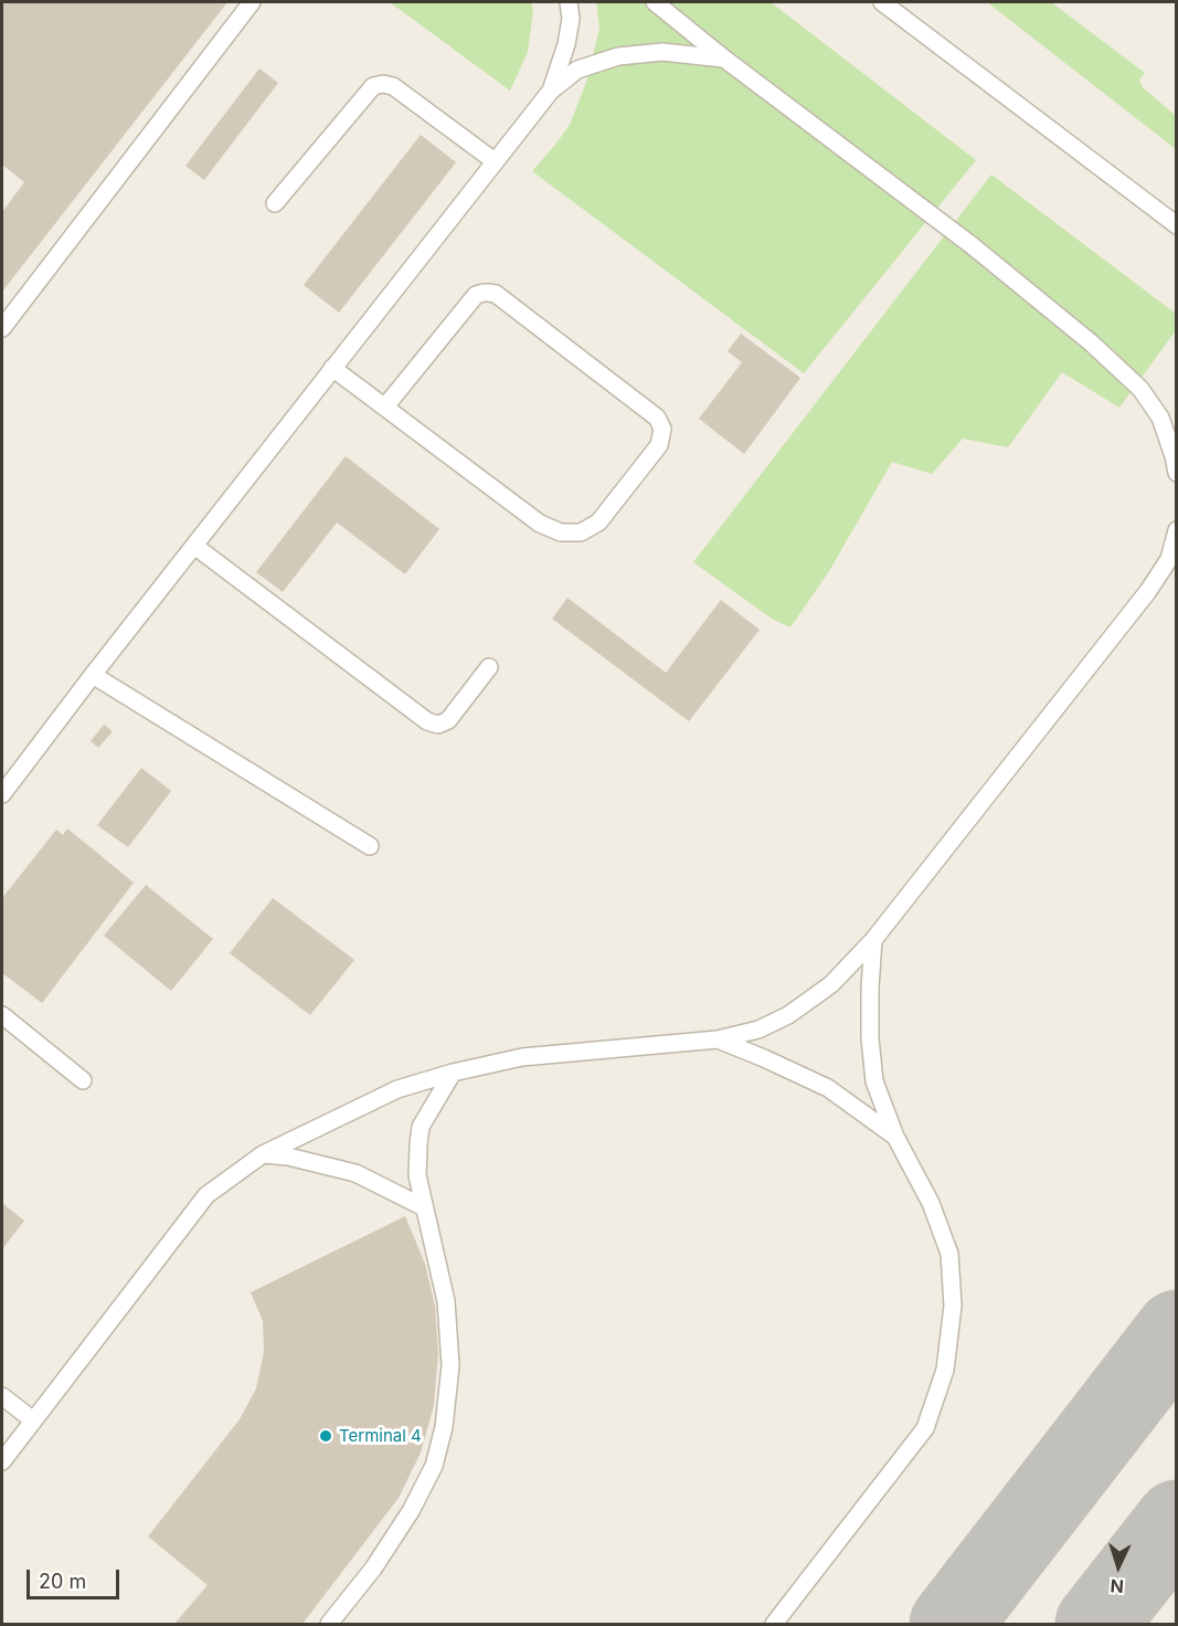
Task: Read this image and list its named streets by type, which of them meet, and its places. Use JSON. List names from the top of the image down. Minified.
{"places":["Terminal 4"],"scale_bar":"20 m","north":"bottom"}
